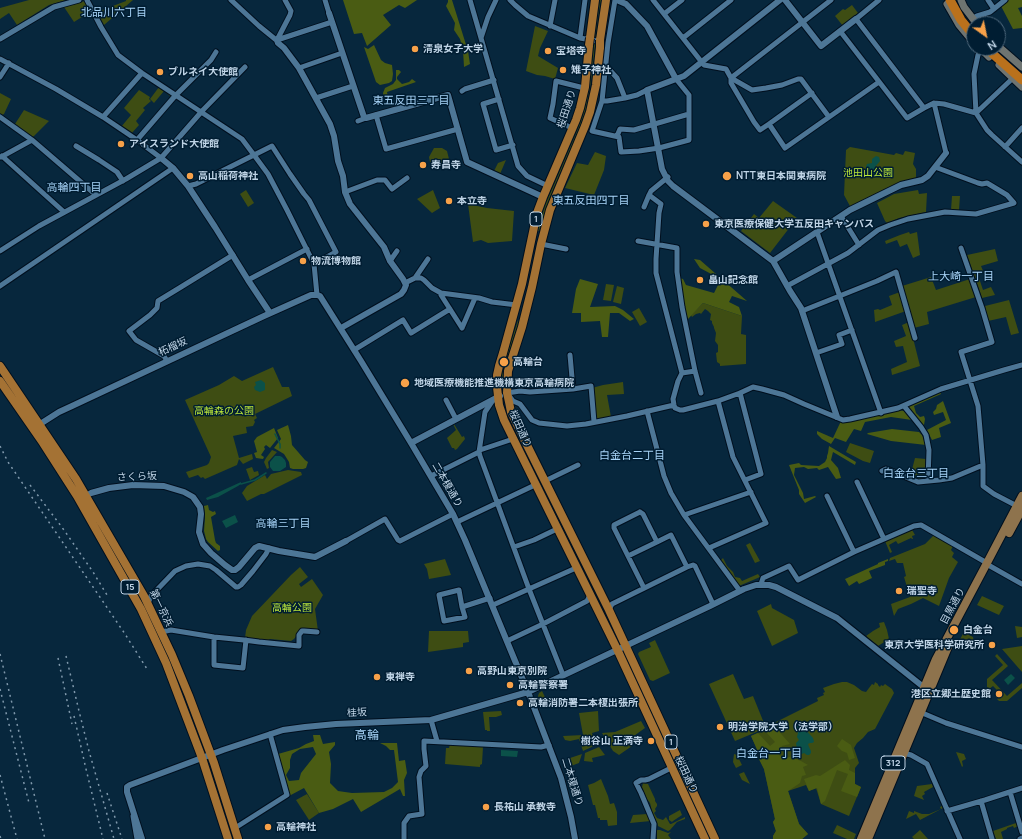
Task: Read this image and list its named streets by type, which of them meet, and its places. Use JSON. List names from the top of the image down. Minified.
{"streets":{"highway":["桜田通り","1","15","第一京浜"],"main road":["目黒通り","312"],"street":["柘榴坂","さくら坂","二本榎通り","桂坂"]},"crossings":[["柘榴坂","二本榎通り"],["柘榴坂","第一京浜"],["さくら坂","第一京浜"],["二本榎通り","桂坂"],["第一京浜","桂坂"]],"districts":["北品川六丁目","東五反田三丁目","高輪四丁目","東五反田四丁目","上大崎一丁目","白金台二丁目","白金台三丁目","高輪三丁目","高輪","白金台一丁目"],"parks":["池田山公園","高輪森の公園","高輪公園"],"places":["清泉女子大学","宝塔寺","雉子神社","ブルネイ大使館","アイスランド大使館","寿昌寺","高山稲荷神社","NTT東日本関東病院","本立寺","東京医療保健大学五反田キャンパス","物流博物館","畠山記念館","高輪台","地域医療機能推進機構東京高輪病院","瑞聖寺","白金台","東京大学医科学研究所","高野山東京別院","東禅寺","高輪警察署","港区立郷土歴史館","高輪消防署二本榎出張所","明治学院大学（法学部）","樹谷山 正満寺","長祐山 承教寺","高輪神社"],"north":"bottom right"}
